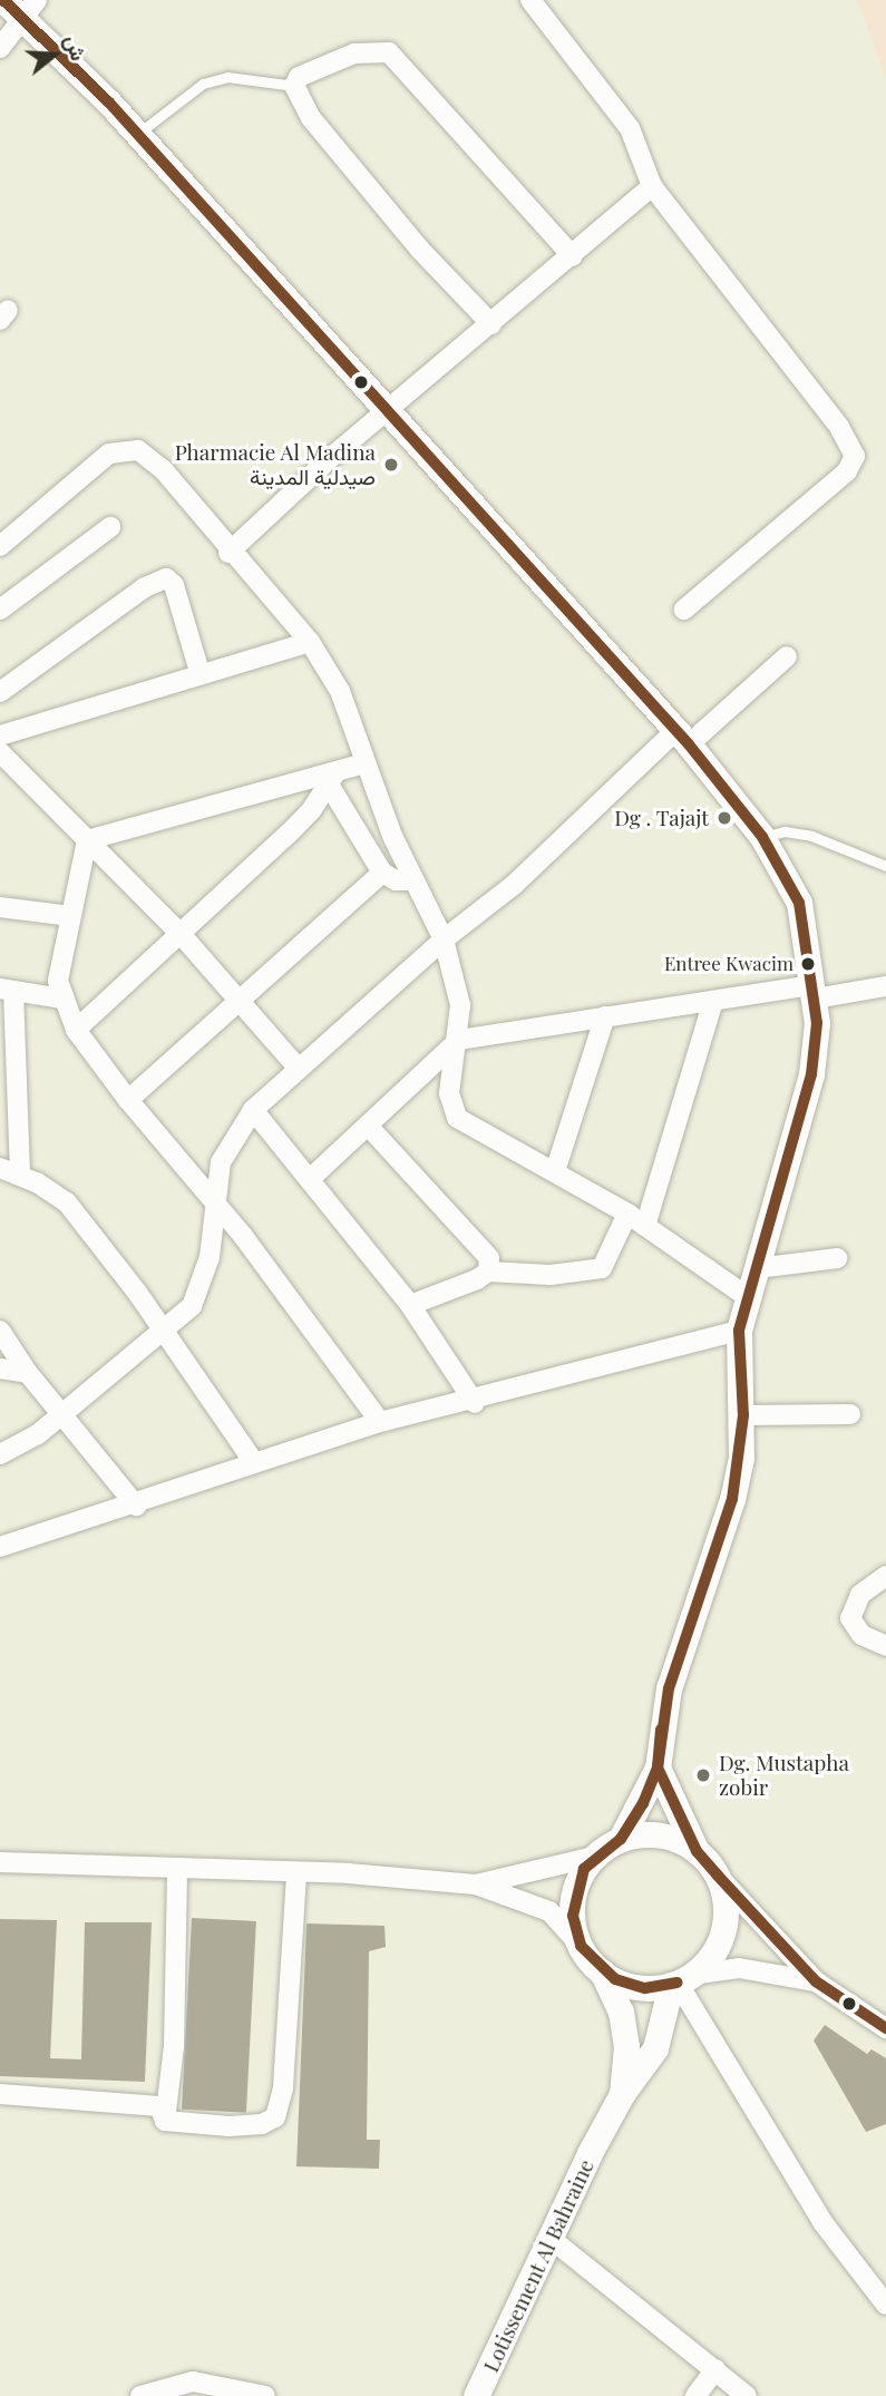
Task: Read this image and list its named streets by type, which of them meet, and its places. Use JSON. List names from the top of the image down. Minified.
{"streets":{"street":["Lotissement Al Bahraine"]},"places":["Pharmacie Al Madina صيدلية المدينة","Dg . Tajajt","Entree Kwacim","Dg. Mustapha zobir"],"north":"right"}
